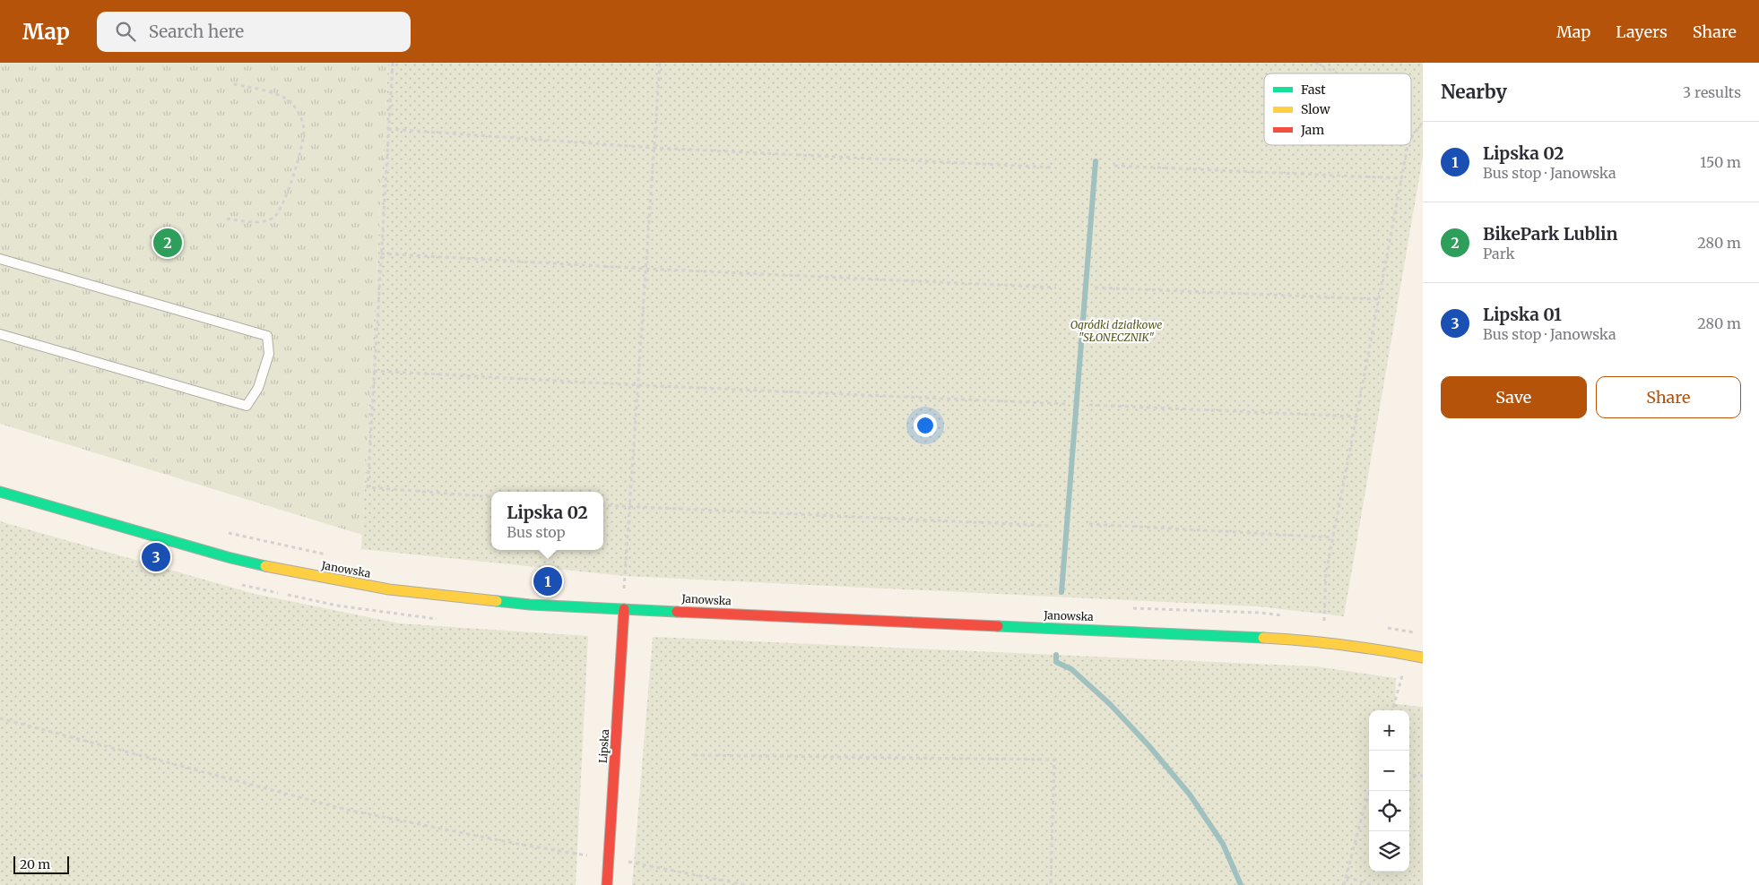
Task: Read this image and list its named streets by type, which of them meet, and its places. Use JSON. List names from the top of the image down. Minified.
{"streets":{"street":["Janowska","Lipska"]},"crossings":[["Janowska","Lipska"]],"parks":["Ogródki działkowe \"SŁONECZNIK\""],"legend":["Fast","Slow","Jam"],"scale_bar":"20 m","page":{"header":"Map","search":"Search here","nav":["Map","Layers","Share"],"heading":["Nearby","3 results"],"list":[{"mark":"1","name":"Lipska 02","note":"Bus stop · Janowska","value":"150 m"},{"mark":"2","name":"BikePark Lublin","note":"Park","value":"280 m"},{"mark":"3","name":"Lipska 01","note":"Bus stop · Janowska","value":"280 m"}],"pins":["2","3","1"],"buttons":["Save","Share"],"popup":["Lipska 02","Bus stop"],"map_buttons":["+","−"],"scale":"20 m"}}
